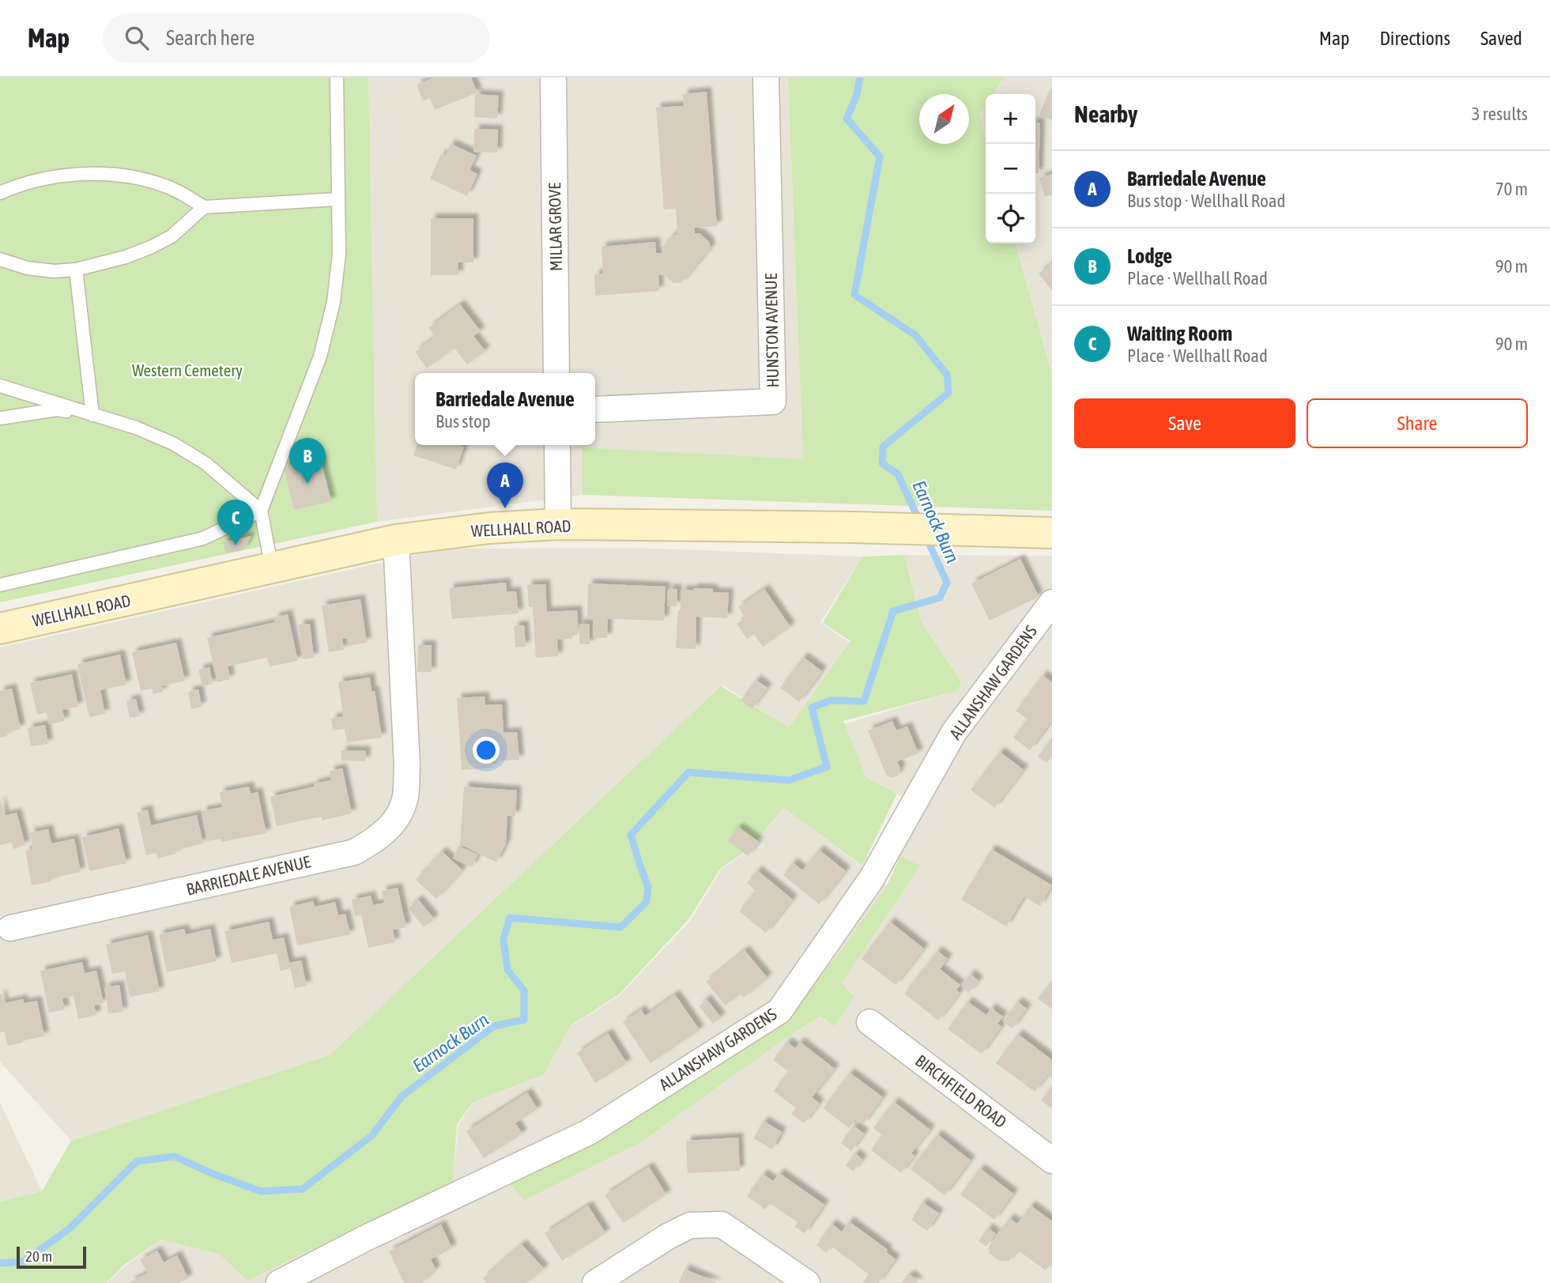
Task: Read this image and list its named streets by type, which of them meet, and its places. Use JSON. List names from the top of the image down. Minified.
{"streets":{"street":["MILLAR GROVE","HUNSTON AVENUE","WELLHALL ROAD","ALLANSHAW GARDENS","BARRIEDALE AVENUE","BIRCHFIELD ROAD"]},"crossings":[["WELLHALL ROAD","BARRIEDALE AVENUE"]],"water":["Earnock Burn"],"parks":["Western Cemetery"],"scale_bar":"20 m","north":"top right","page":{"header":"Map","search":"Search here","nav":["Map","Directions","Saved"],"heading":["Nearby","3 results"],"map_buttons":["+","−"],"list":[{"mark":"A","name":"Barriedale Avenue","note":"Bus stop · Wellhall Road","value":"70 m"},{"mark":"B","name":"Lodge","note":"Place · Wellhall Road","value":"90 m"},{"mark":"C","name":"Waiting Room","note":"Place · Wellhall Road","value":"90 m"}],"popup":["Barriedale Avenue","Bus stop"],"buttons":["Save","Share"],"pins":["B","A","C"],"scale":"20 m"}}
